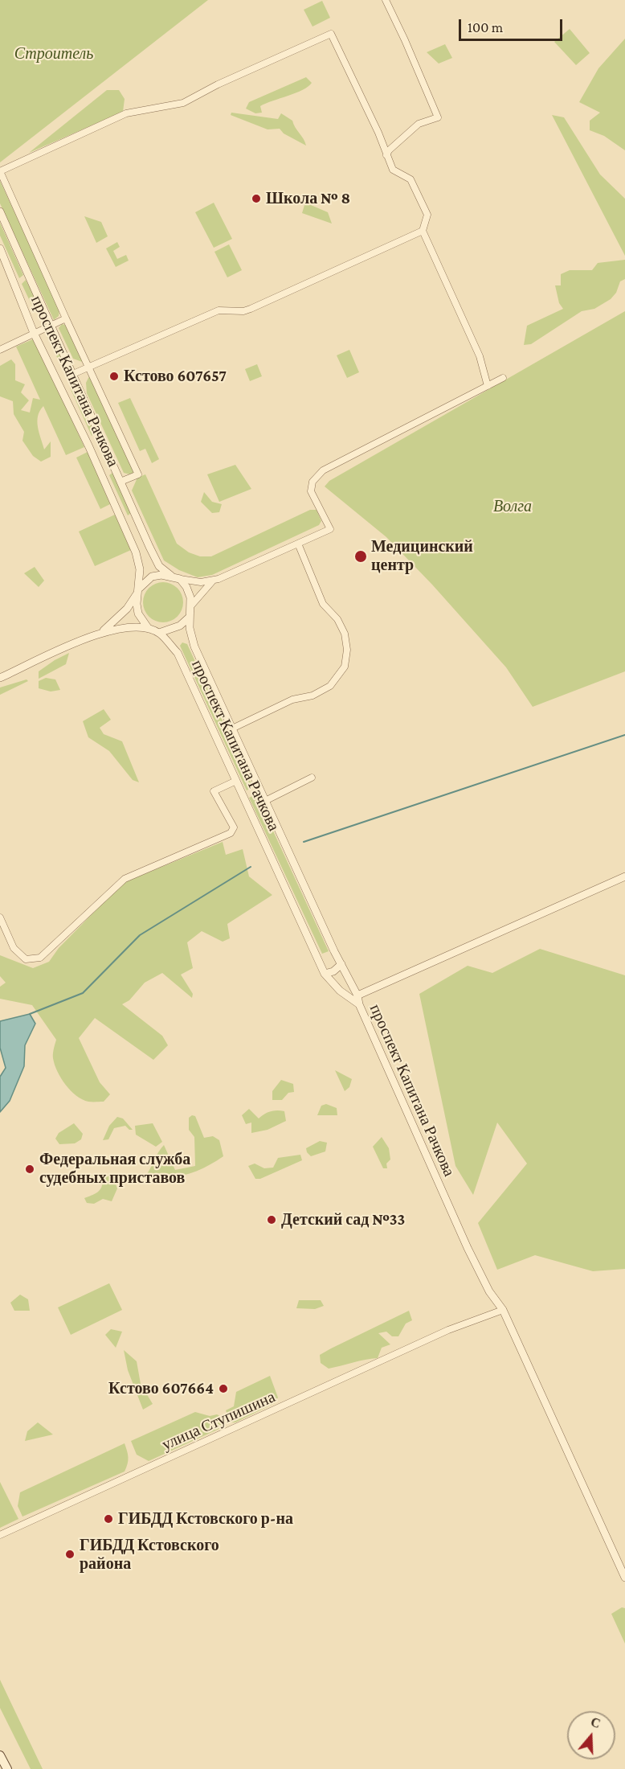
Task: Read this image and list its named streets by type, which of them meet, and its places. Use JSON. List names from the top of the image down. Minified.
{"streets":{"street":["проспект Капитана Рачкова","улица Ступишина"]},"crossings":[["проспект Капитана Рачкова","улица Ступишина"]],"parks":["Строитель","Волга"],"places":["Школа № 8","Кстово 607657","Медицинский центр","Федеральная служба судебных приставов","Детский сад №33","Кстово 607664","ГИБДД Кстовского р-на","ГИБДД Кстовского района"],"scale_bar":"100 m","north":"top"}
